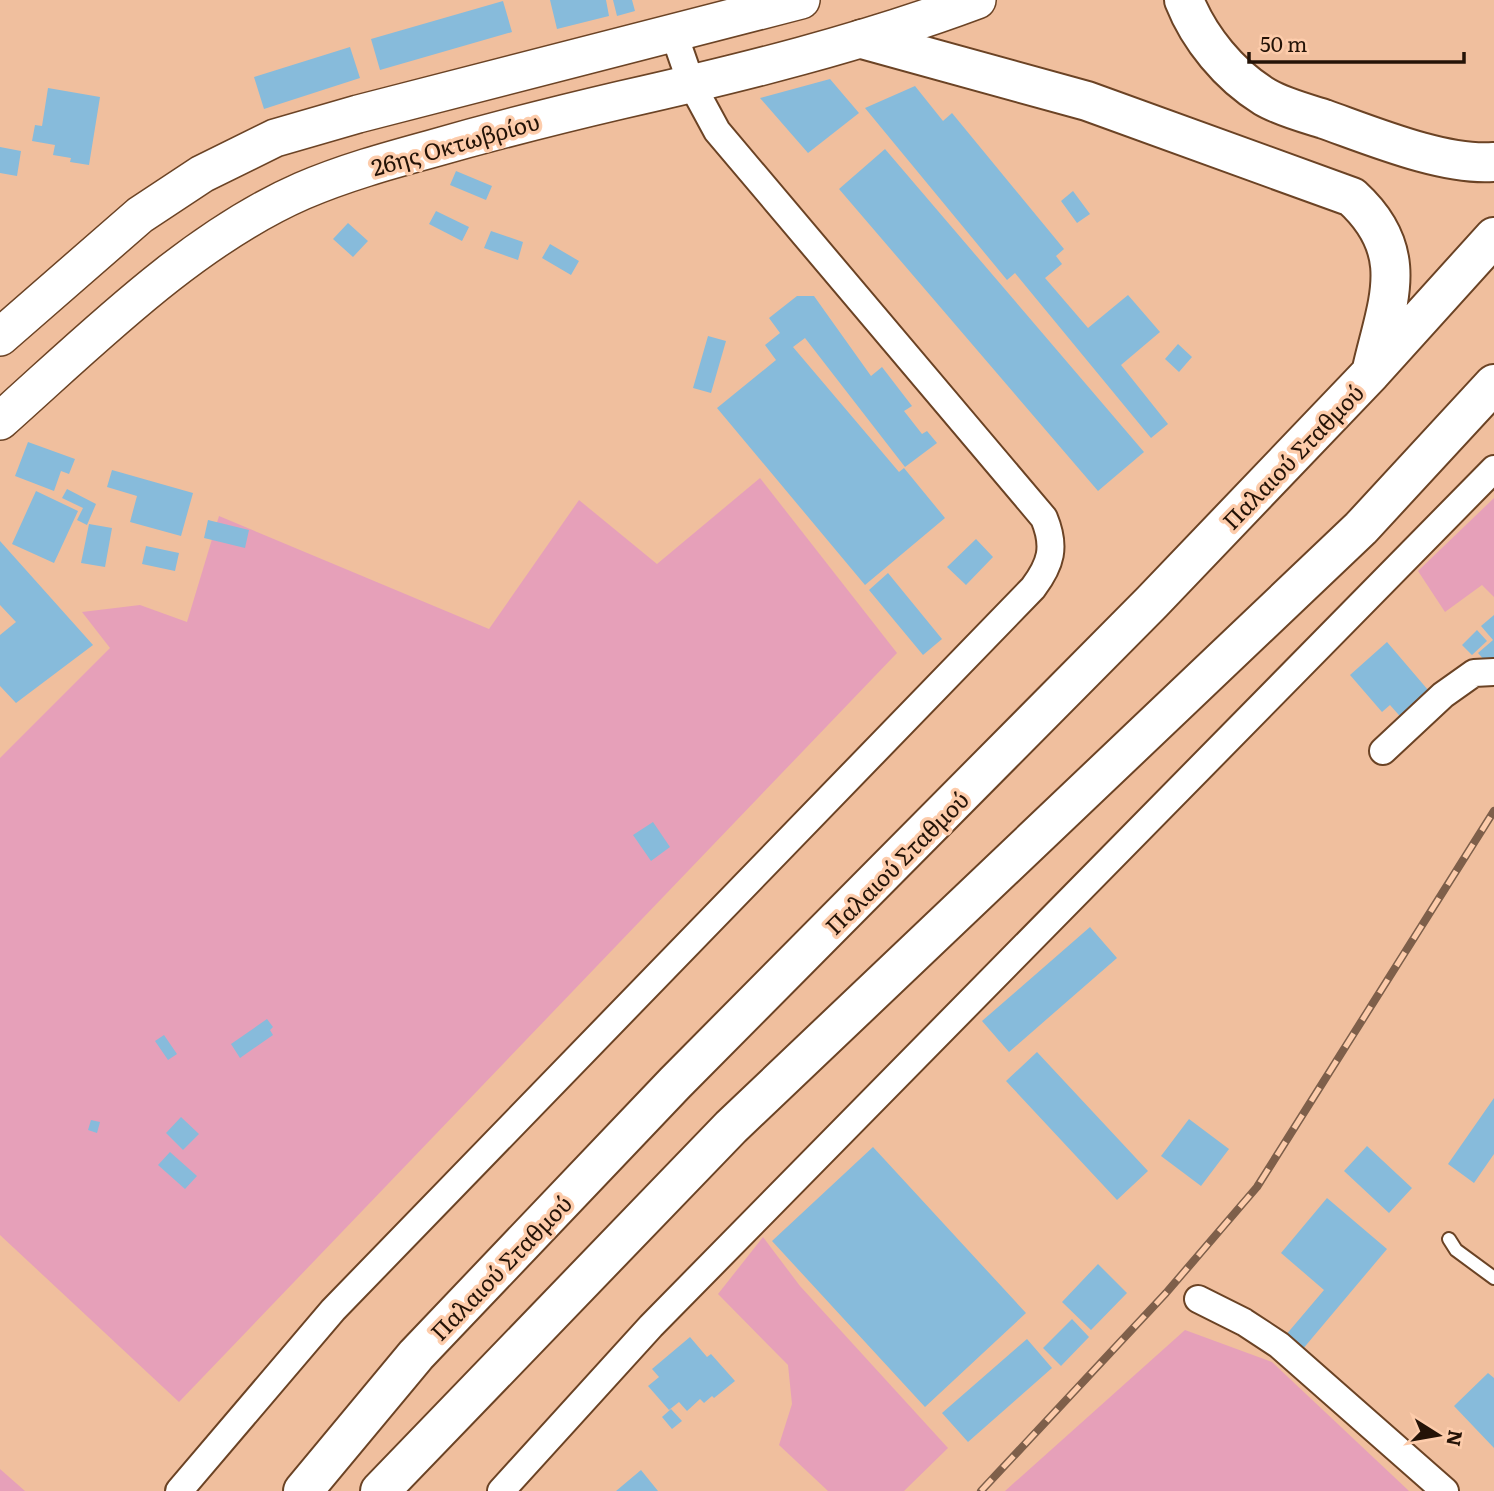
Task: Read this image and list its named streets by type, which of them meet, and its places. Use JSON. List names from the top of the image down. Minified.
{"streets":{"highway":["Παλαιού Σταθμού"],"main road":["26ης Οκτωβρίου"]},"scale_bar":"50 m","north":"right"}
